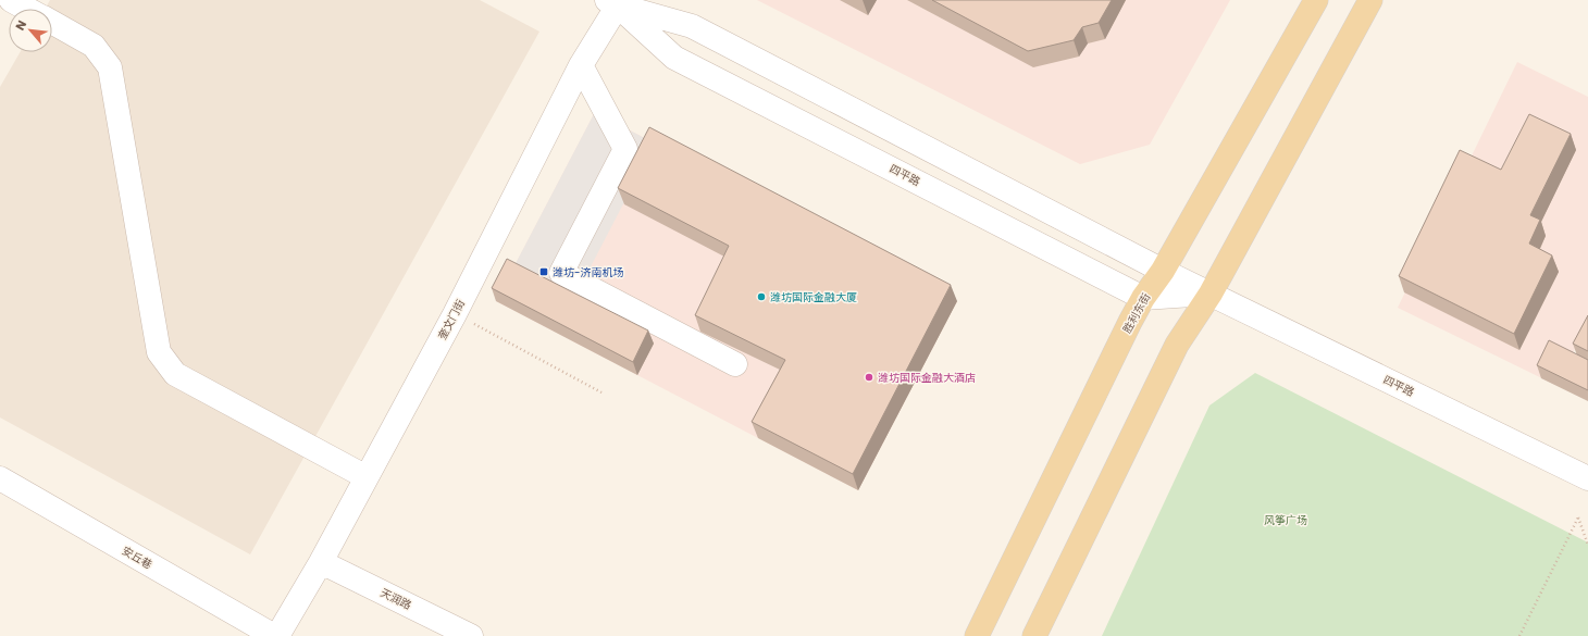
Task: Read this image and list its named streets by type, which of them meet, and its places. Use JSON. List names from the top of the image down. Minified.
{"streets":{"main road":["胜利东街"],"street":["四平路","奎文门街","安丘巷","天润路"]},"crossings":[["四平路","胜利东街"],["四平路","奎文门街"],["奎文门街","安丘巷"],["奎文门街","天润路"]],"parks":["风筝广场"],"places":{"transit":["潍坊-济南机场"],"other":["潍坊国际金融大厦","潍坊国际金融大酒店"]},"north":"top left"}
